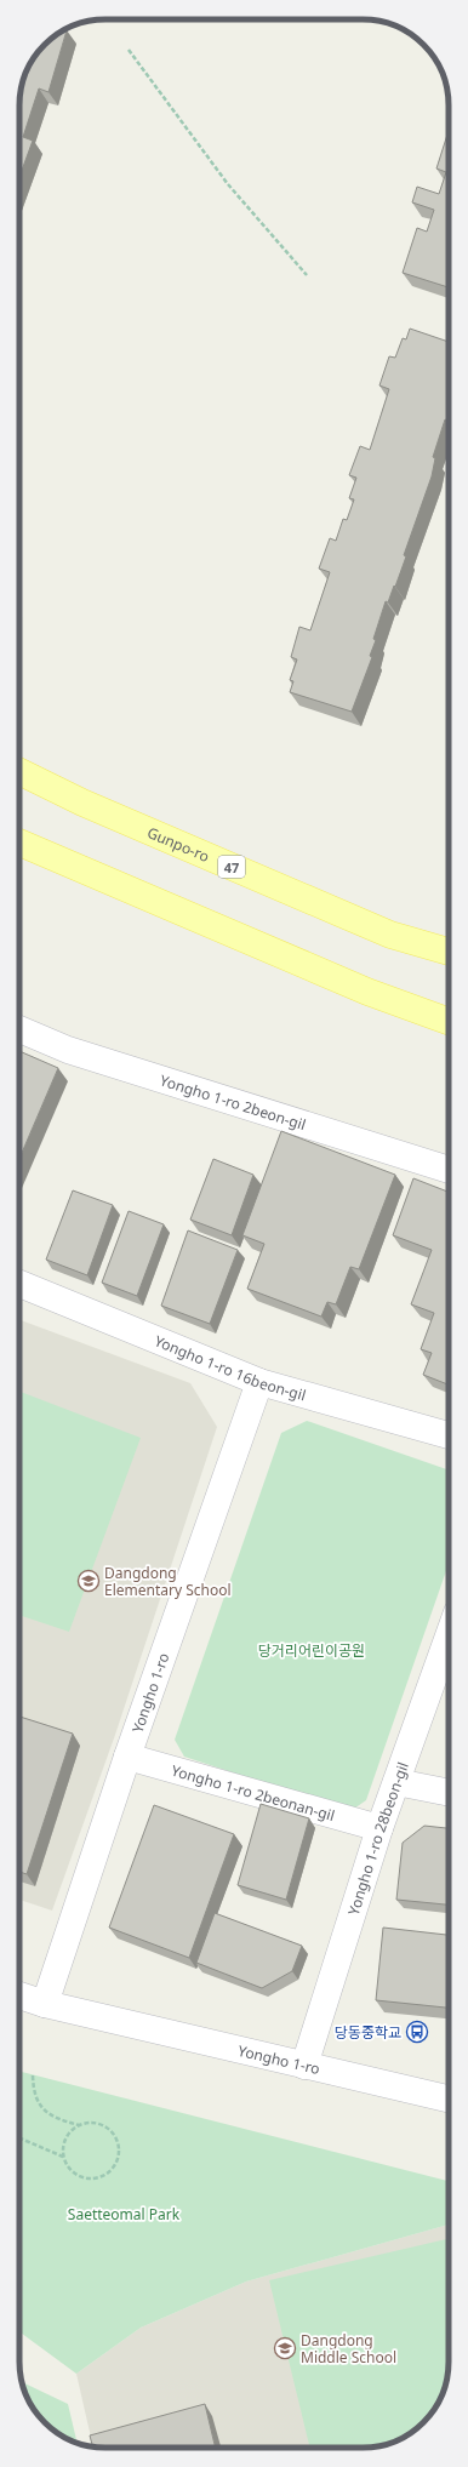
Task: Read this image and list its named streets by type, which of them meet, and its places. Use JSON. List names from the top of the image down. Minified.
{"streets":{"main road":["Gunpo-ro","47"],"street":["Yongho 1-ro 2beon-gil","Yongho 1-ro 16beon-gil","Yongho 1-ro","Yongho 1-ro 2beonan-gil","Yongho 1-ro 28beon-gil"]},"crossings":[["Yongho 1-ro 16beon-gil","Yongho 1-ro"],["Yongho 1-ro","Yongho 1-ro 2beonan-gil"],["Yongho 1-ro","Yongho 1-ro 28beon-gil"],["Yongho 1-ro 2beonan-gil","Yongho 1-ro 28beon-gil"]],"parks":["당거리어린이공원","Saetteomal Park"],"places":{"school or university":["Dangdong Elementary School","Dangdong Middle School"],"bus stop":["당동중학교"]}}
